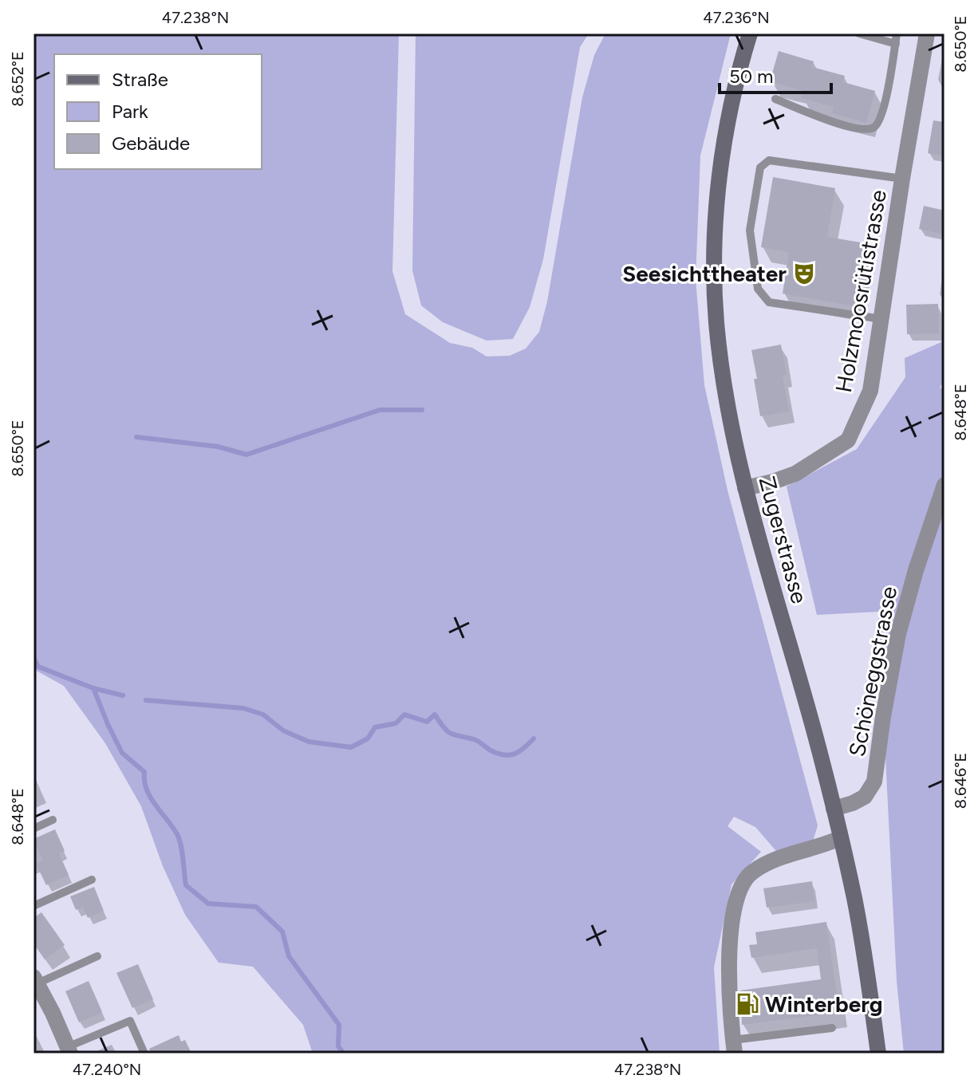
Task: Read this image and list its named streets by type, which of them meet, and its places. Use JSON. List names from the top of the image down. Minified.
{"streets":{"main road":["Zugerstrasse"],"street":["Holzmoosrütistrasse","Schöneggstrasse"]},"crossings":[["Holzmoosrütistrasse","Zugerstrasse"],["Zugerstrasse","Schöneggstrasse"]],"places":{"theatre":["Seesichttheater"],"fuel station":["Winterberg"]},"legend":["Straße","Park","Gebäude"],"scale_bar":"50 m","coordinates":["47.238°N","47.236°N","8.650°E","8.652°E","8.648°E","8.646°E","47.240°N"]}
